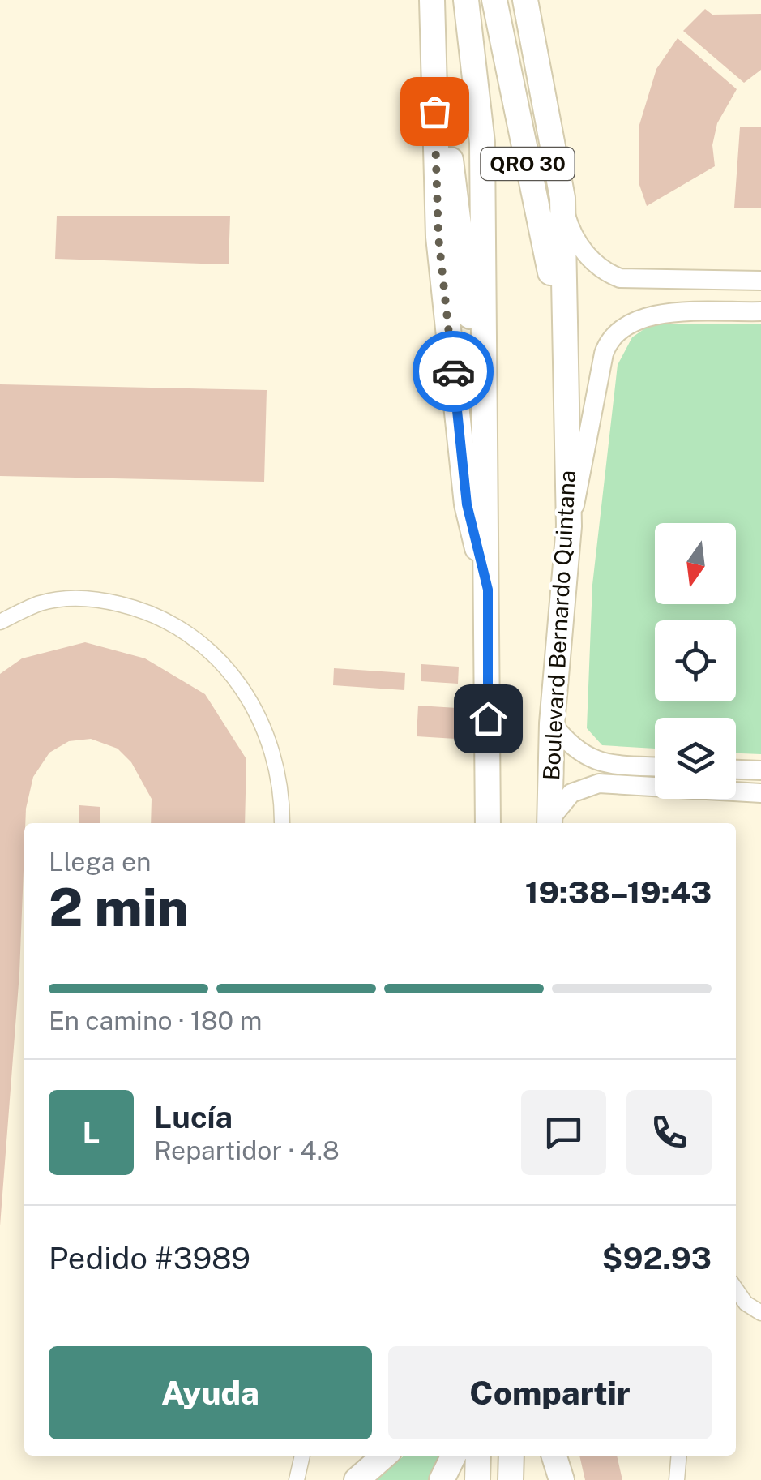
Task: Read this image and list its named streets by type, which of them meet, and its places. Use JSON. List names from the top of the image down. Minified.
{"streets":{"highway":["QRO 30","Boulevard Bernardo Quintana"]},"north":"bottom","page":{"heading":["2 min","Llega en","19:38–19:43"],"panel":["Lucía","Repartidor · 4.8","Pedido #3989","$92.93"],"bar":"En camino · 180 m","round":"L","buttons":["Ayuda","Compartir"]}}
